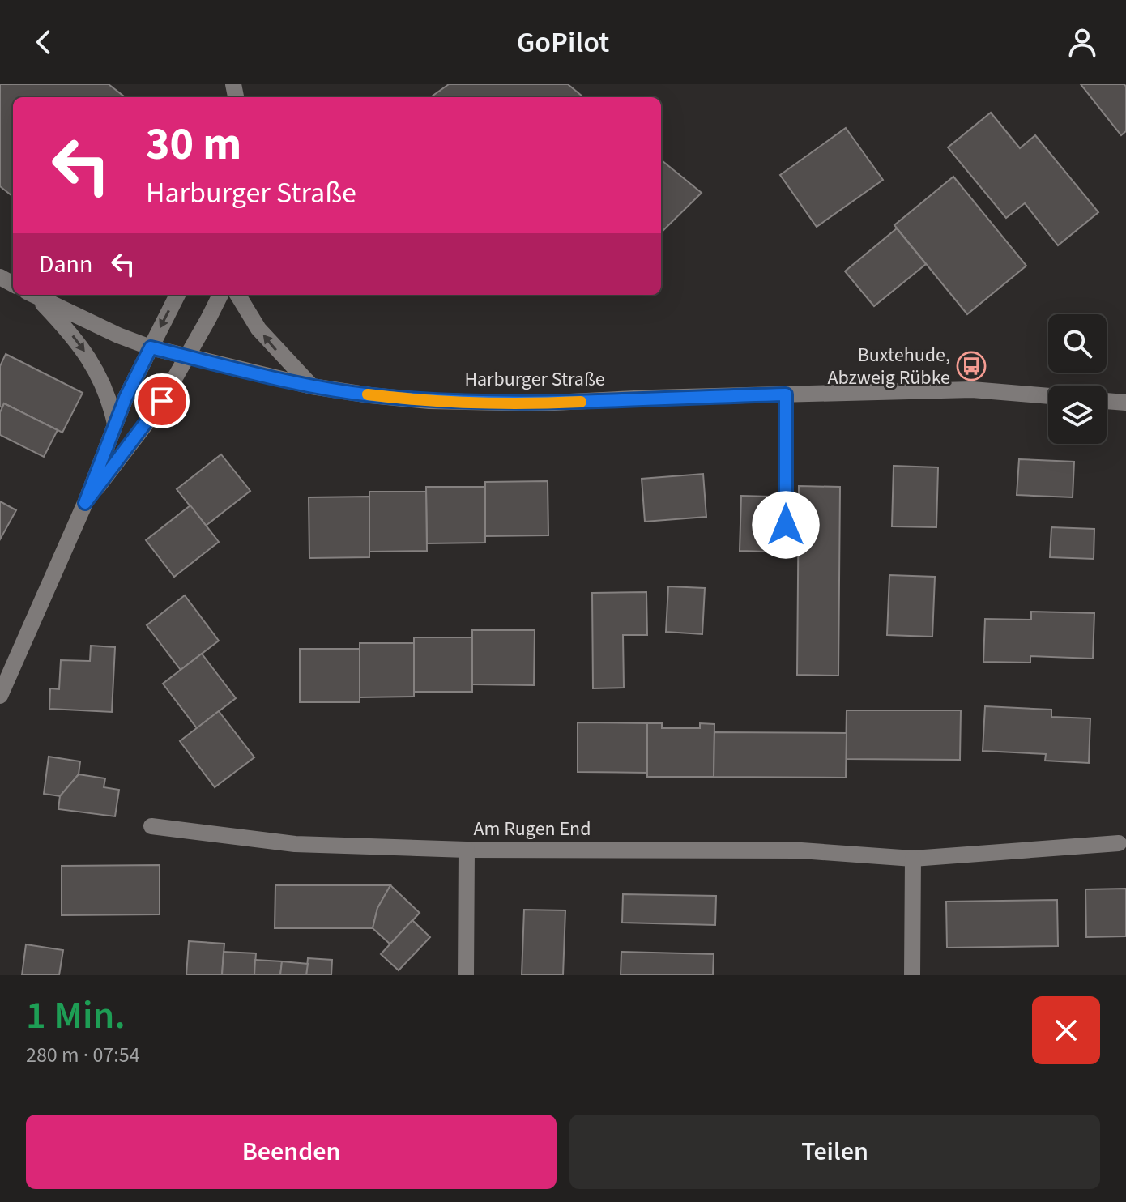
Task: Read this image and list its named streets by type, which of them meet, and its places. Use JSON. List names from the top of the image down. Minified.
{"streets":{"street":["Harburger Straße","Am Rugen End"]},"places":{"bus stop":["Buxtehude, Abzweig Rübke"]},"page":{"header":"GoPilot","turn":["30 m","Harburger Straße"],"then":"Dann","heading":["1 Min.","280 m · 07:54"],"buttons":["Beenden","Teilen"]}}
